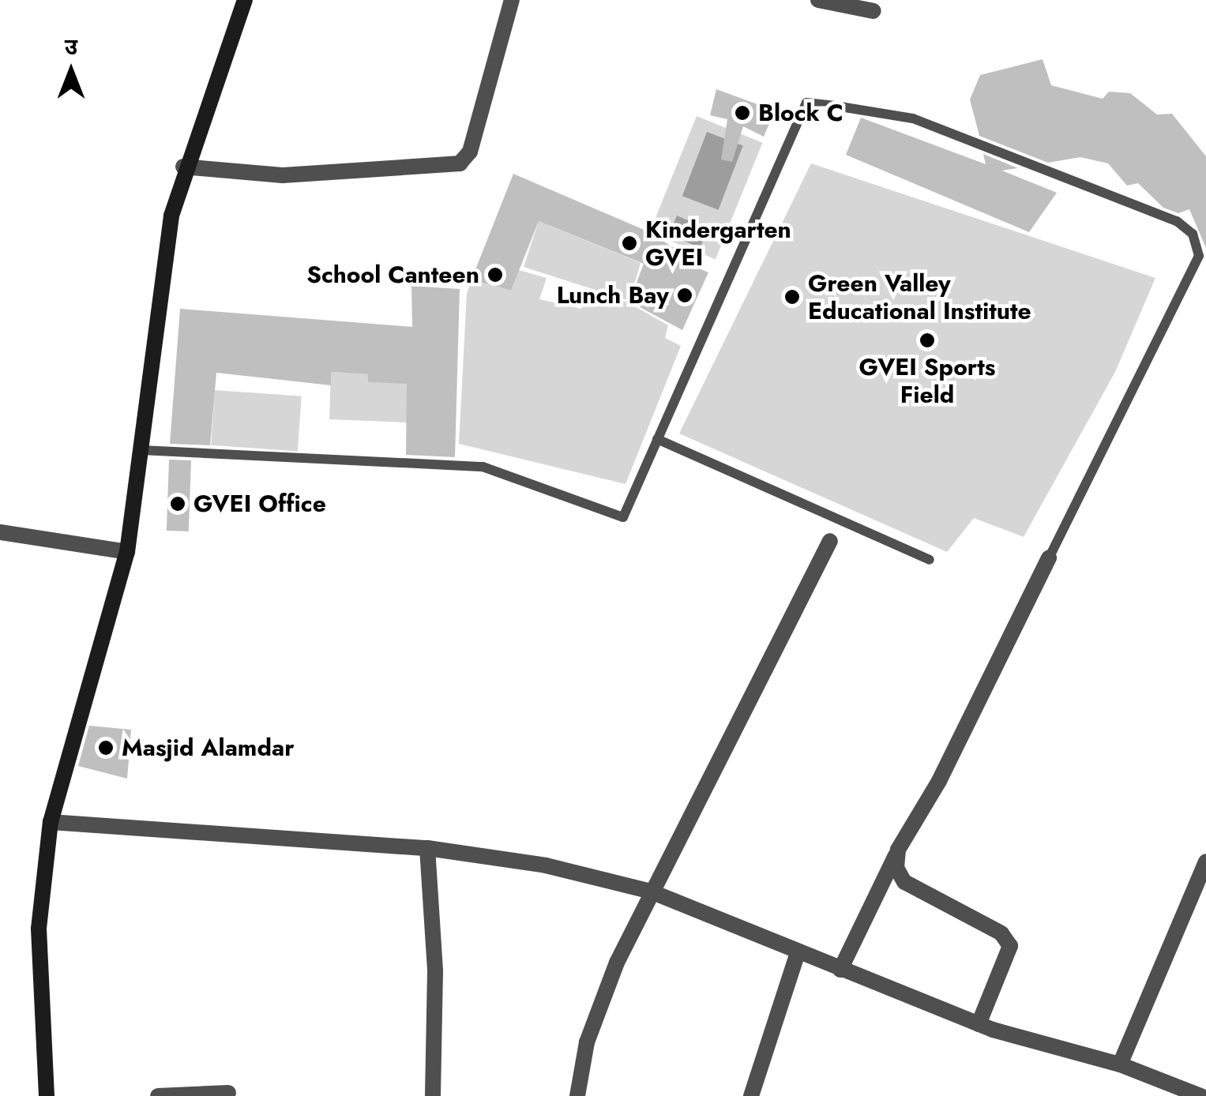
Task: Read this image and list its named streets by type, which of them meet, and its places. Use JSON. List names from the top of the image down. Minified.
{"places":["Block C","Kindergarten GVEI","School Canteen","Lunch Bay","Green Valley Educational Institute","GVEI Sports Field","GVEI Office","Masjid Alamdar"],"north":"top"}
